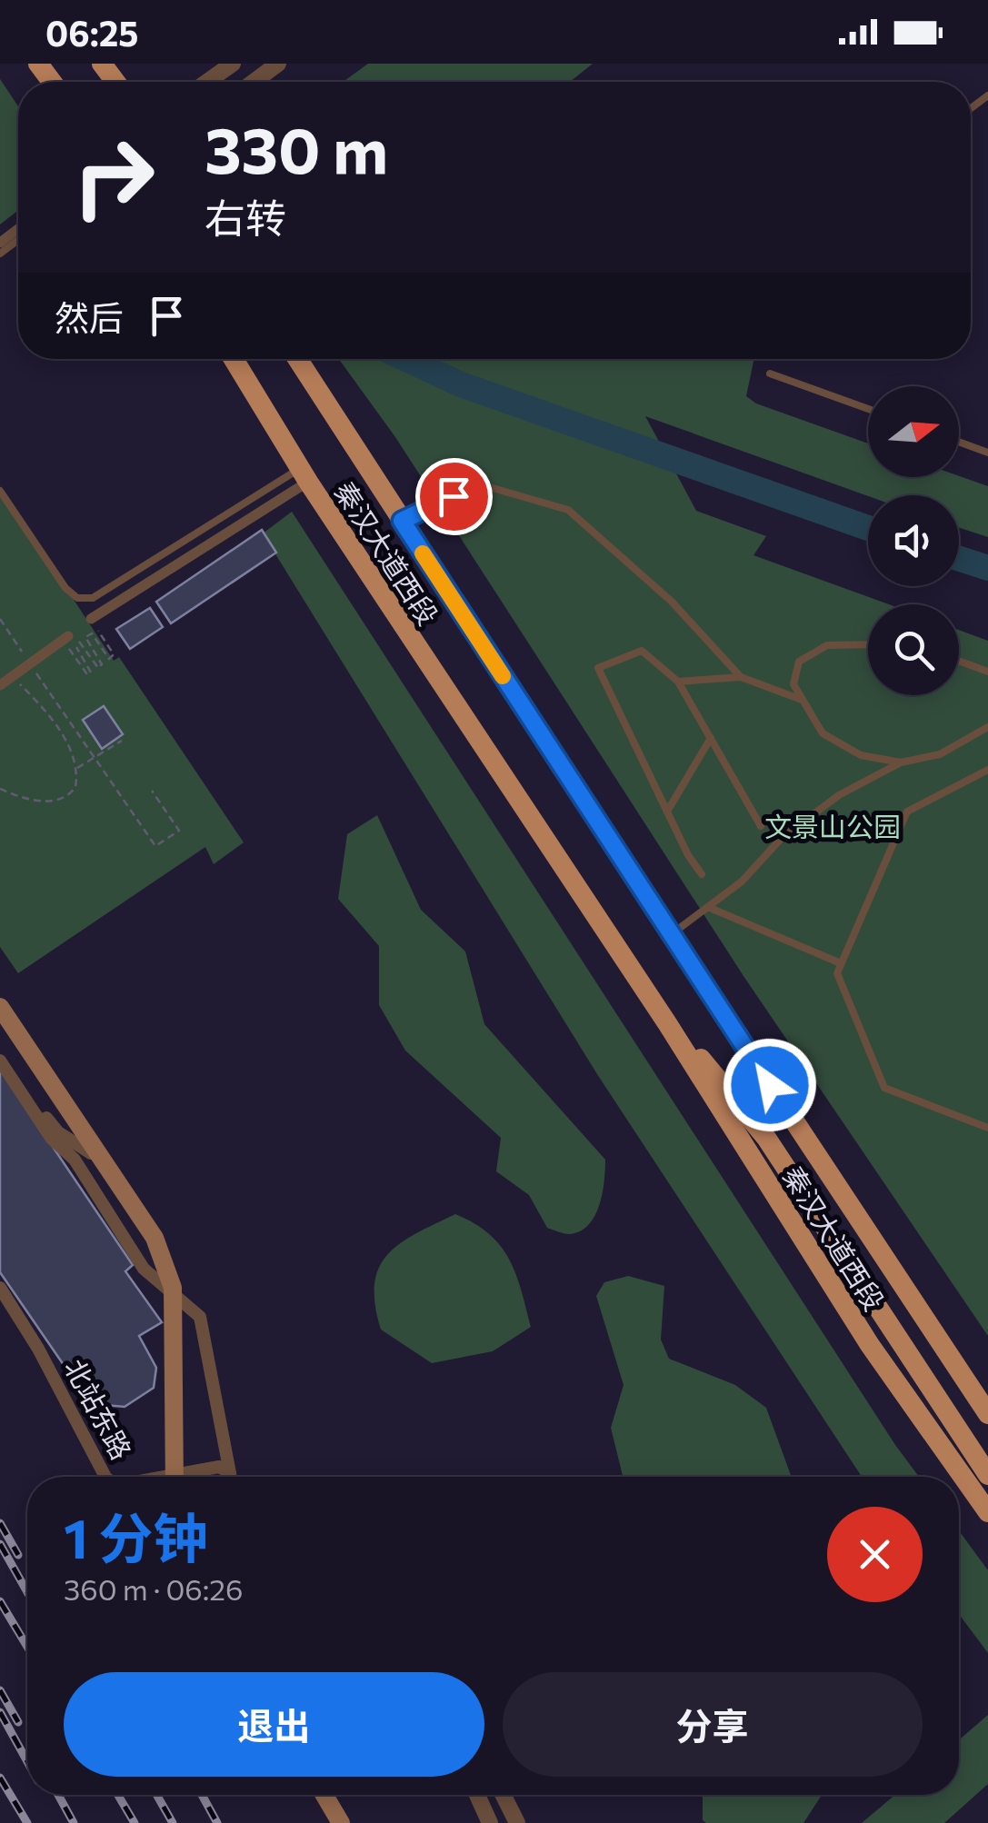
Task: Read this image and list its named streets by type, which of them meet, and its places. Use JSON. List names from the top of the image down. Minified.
{"streets":{"main road":["秦汉大道西段"],"street":["北站东路"]},"parks":["文景山公园"],"north":"right","page":{"status":"06:25","turn":["330 m","右转"],"then":"然后","heading":["1 分钟","360 m · 06:26"],"buttons":["退出","分享"]}}
